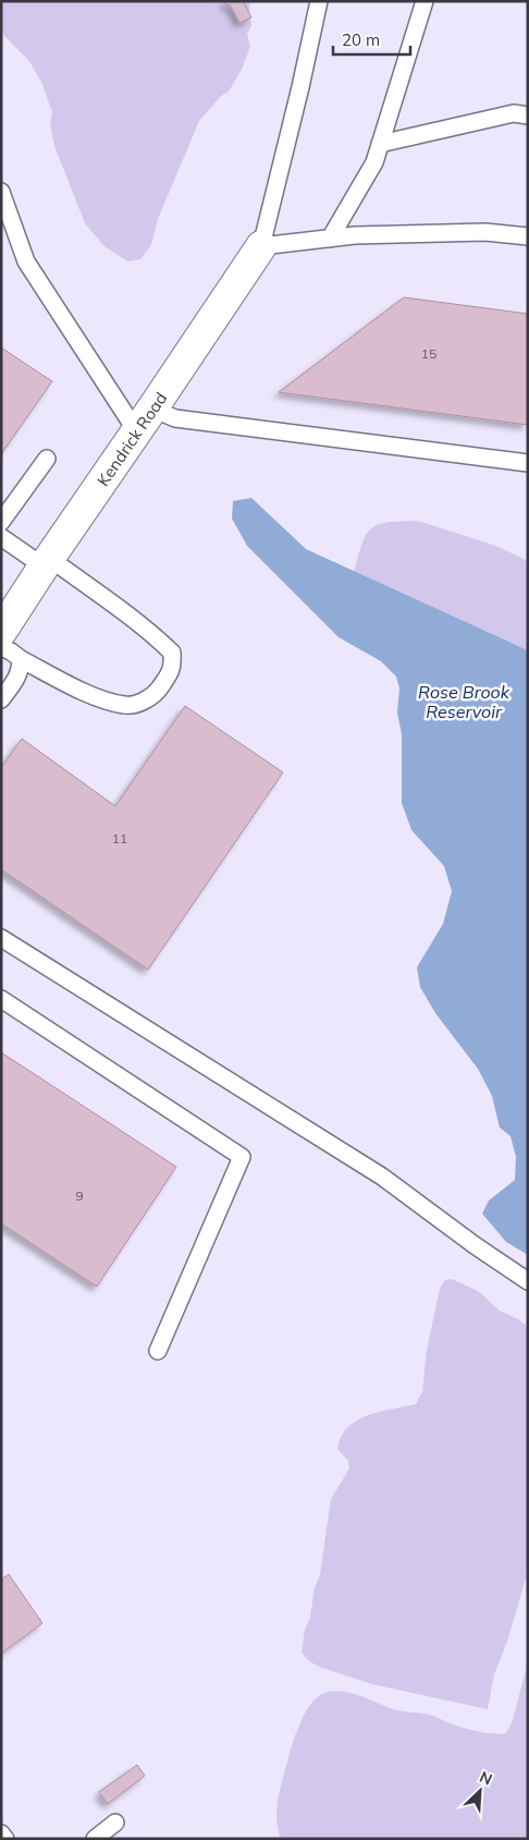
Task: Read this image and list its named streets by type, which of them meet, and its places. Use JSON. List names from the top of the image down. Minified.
{"streets":{"street":["Kendrick Road"]},"water":["Rose Brook Reservoir"],"house_numbers":["15","11","9"],"scale_bar":"20 m","north":"top right"}
